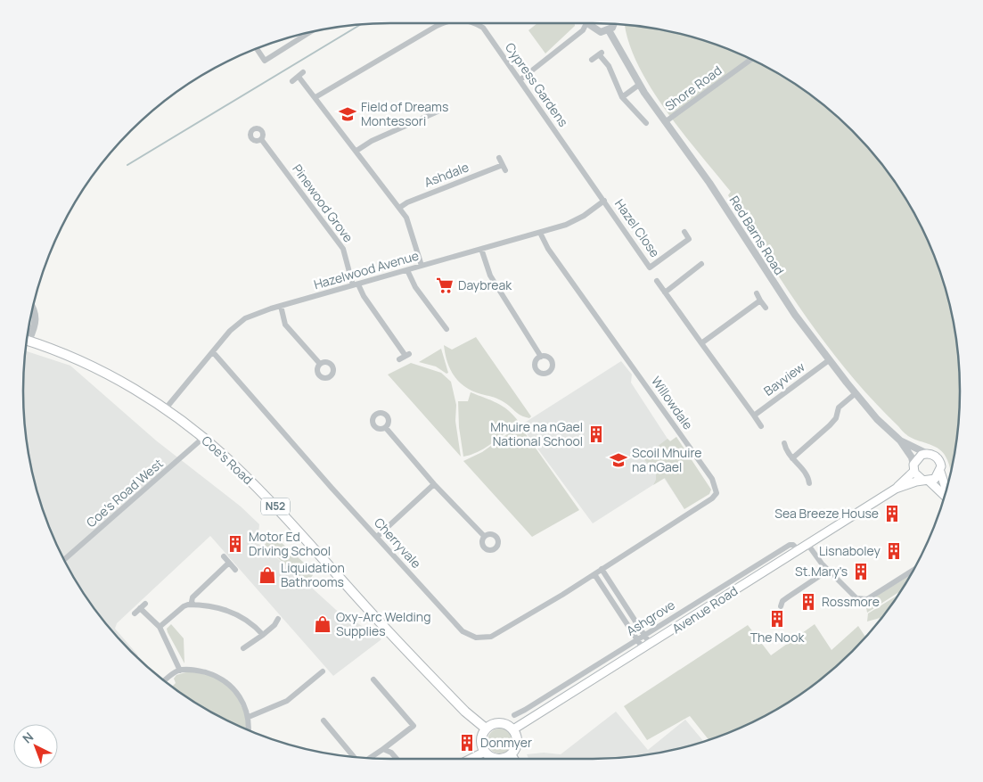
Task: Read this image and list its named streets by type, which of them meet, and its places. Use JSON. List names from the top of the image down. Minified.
{"streets":{"main road":["Coe's Road","N52","Avenue Road"],"street":["Cypress Gardens","Shore Road","Ashdale","Pinewood Grove","Hazel Close","Red Barns Road","Hazelwood Avenue","Bayview","Willowdale","Coe's Road West","Cherryvale","Ashgrove"]},"crossings":[["Cypress Gardens","Hazel Close"],["Cypress Gardens","Hazelwood Avenue"],["Shore Road","Red Barns Road"],["Pinewood Grove","Hazelwood Avenue"],["Hazel Close","Hazelwood Avenue"],["Red Barns Road","Bayview"],["Red Barns Road","Avenue Road"],["Hazelwood Avenue","Willowdale"],["Hazelwood Avenue","Coe's Road"],["Hazelwood Avenue","Cherryvale"],["Willowdale","Cherryvale"],["Coe's Road","Coe's Road West"],["Coe's Road","Avenue Road"],["Avenue Road","Ashgrove"]],"places":{"school or university":["Field of Dreams Montessori","Scoil Mhuire na nGael"],"supermarket":["Daybreak"],"building":["Mhuire na nGael National School","Sea Breeze House","Motor Ed Driving School","Lisnaboley","St.Mary's","Rossmore","The Nook","Donmyer"],"shop":["Liquidation Bathrooms","Oxy-Arc Welding Supplies"]},"north":"top left"}
